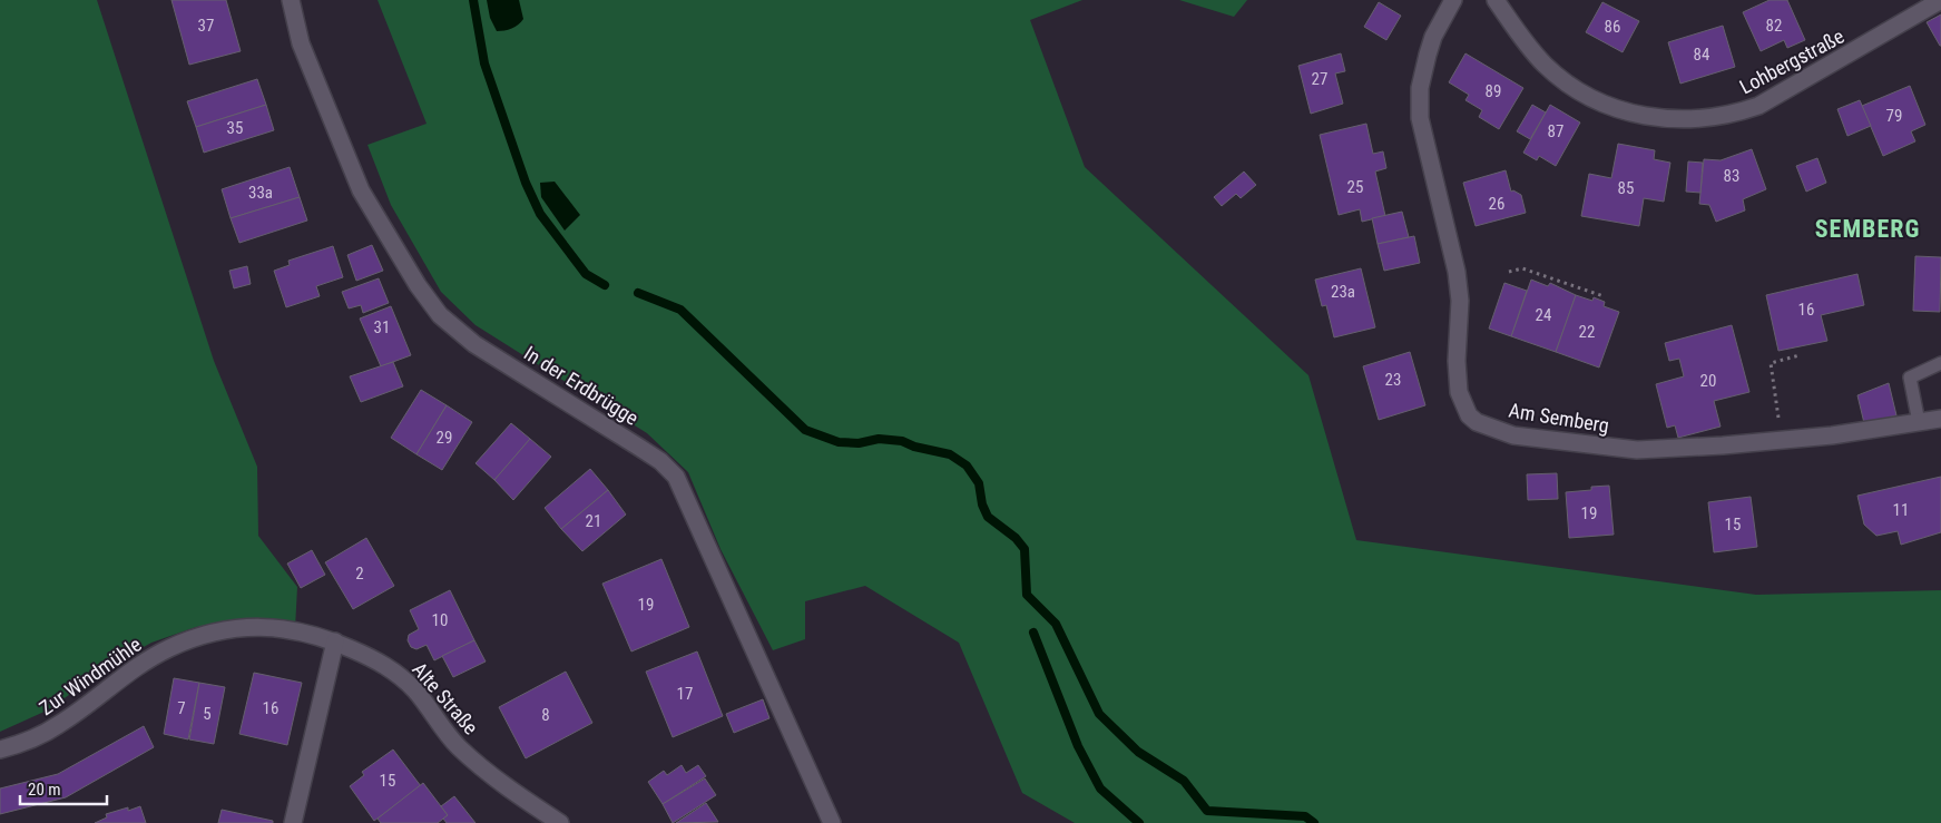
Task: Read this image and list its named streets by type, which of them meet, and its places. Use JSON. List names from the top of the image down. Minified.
{"streets":{"street":["Lohbergstraße","In der Erdbrügge","Am Semberg","Zur Windmühle","Alte Straße"]},"crossings":[["Zur Windmühle","Alte Straße"]],"districts":["SEMBERG"],"house_numbers":["37","82","86","84","27","89","79","35","87","83","25","85","33a","26","23a","16","24","31","22","23","20","29","11","19","21","15","2","19","10","17","7","16","5","8","15"],"scale_bar":"20 m"}
